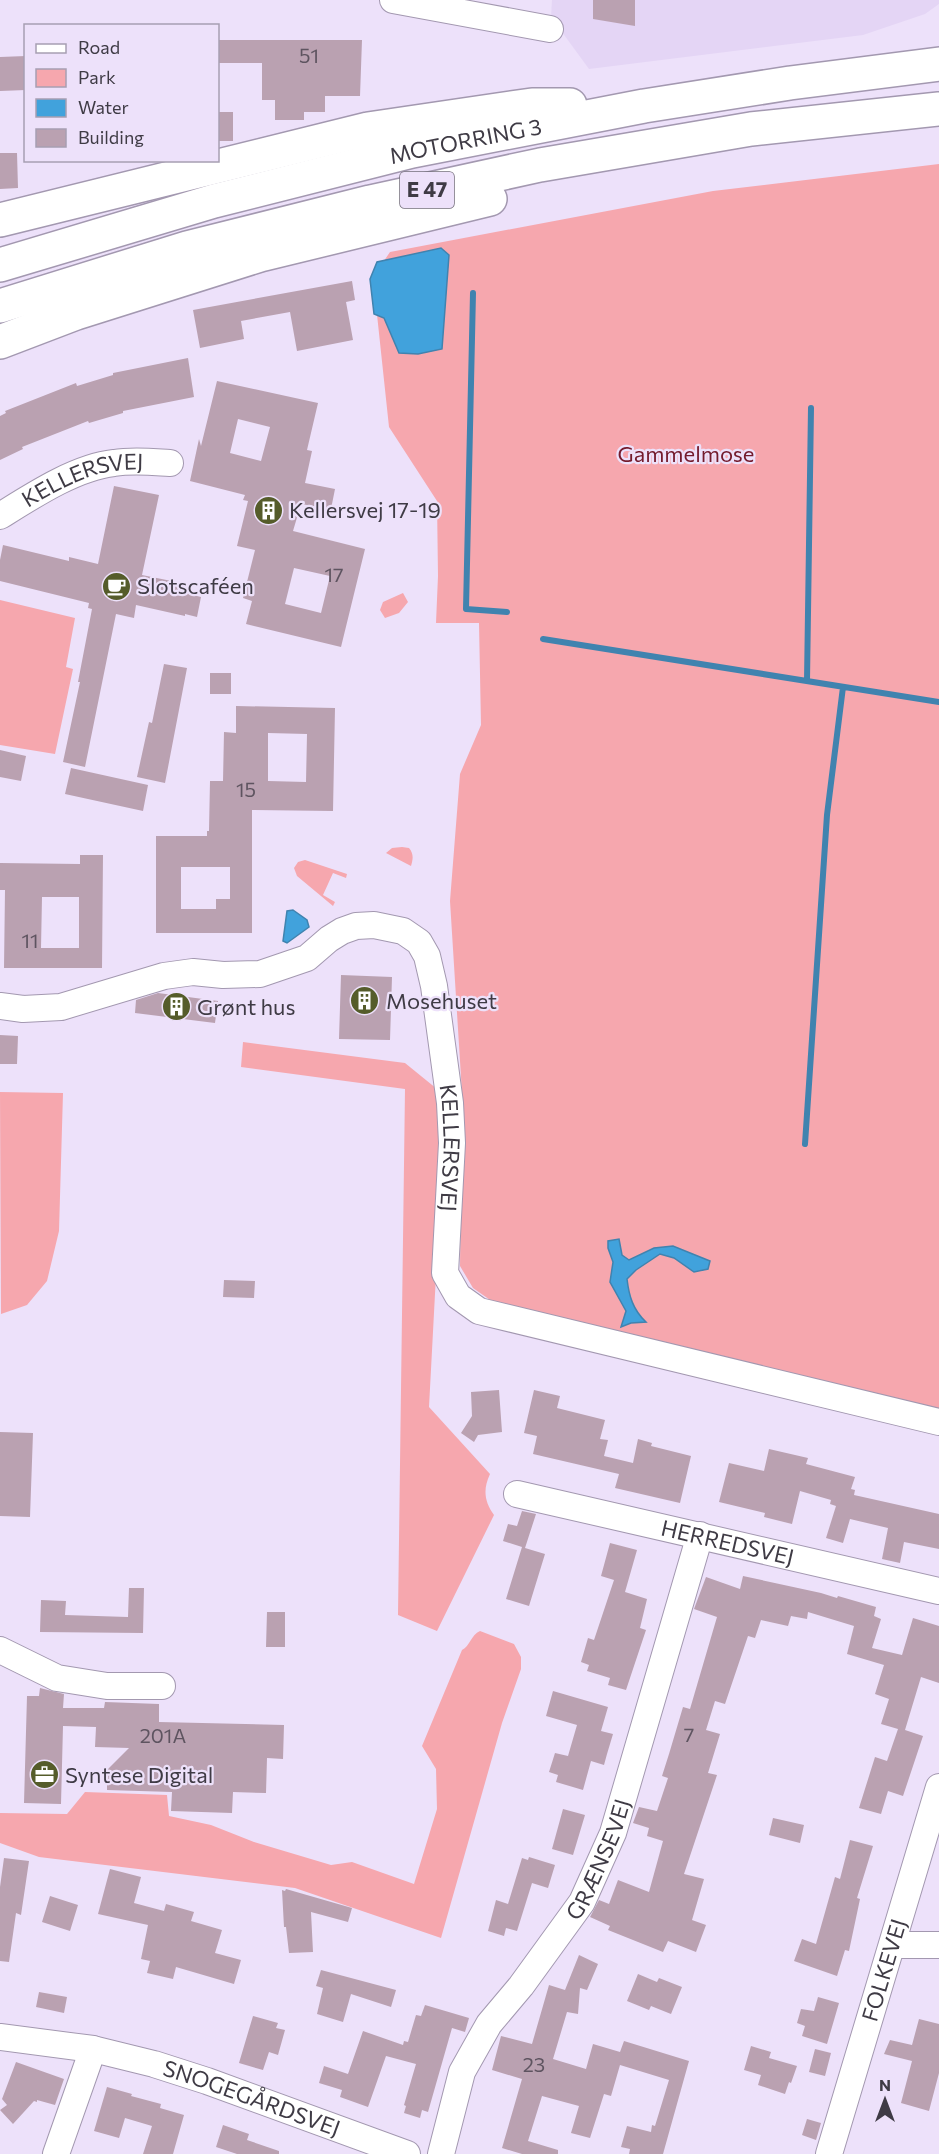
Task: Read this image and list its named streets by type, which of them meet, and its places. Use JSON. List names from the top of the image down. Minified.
{"streets":{"highway":["MOTORRING 3","E 47"],"street":["KELLERSVEJ","HERREDSVEJ","GRÆNSEVEJ","FOLKEVEJ","SNOGEGÅRDSVEJ"]},"crossings":[["HERREDSVEJ","GRÆNSEVEJ"]],"parks":["Gammelmose"],"places":{"building":["Kellersvej 17-19","Mosehuset","Grønt hus"],"cafe":["Slotscaféen"],"office":["Syntese Digital"]},"house_numbers":["51","17","15","11","7","201A","23"],"legend":["Road","Park","Water","Building"],"north":"top"}
